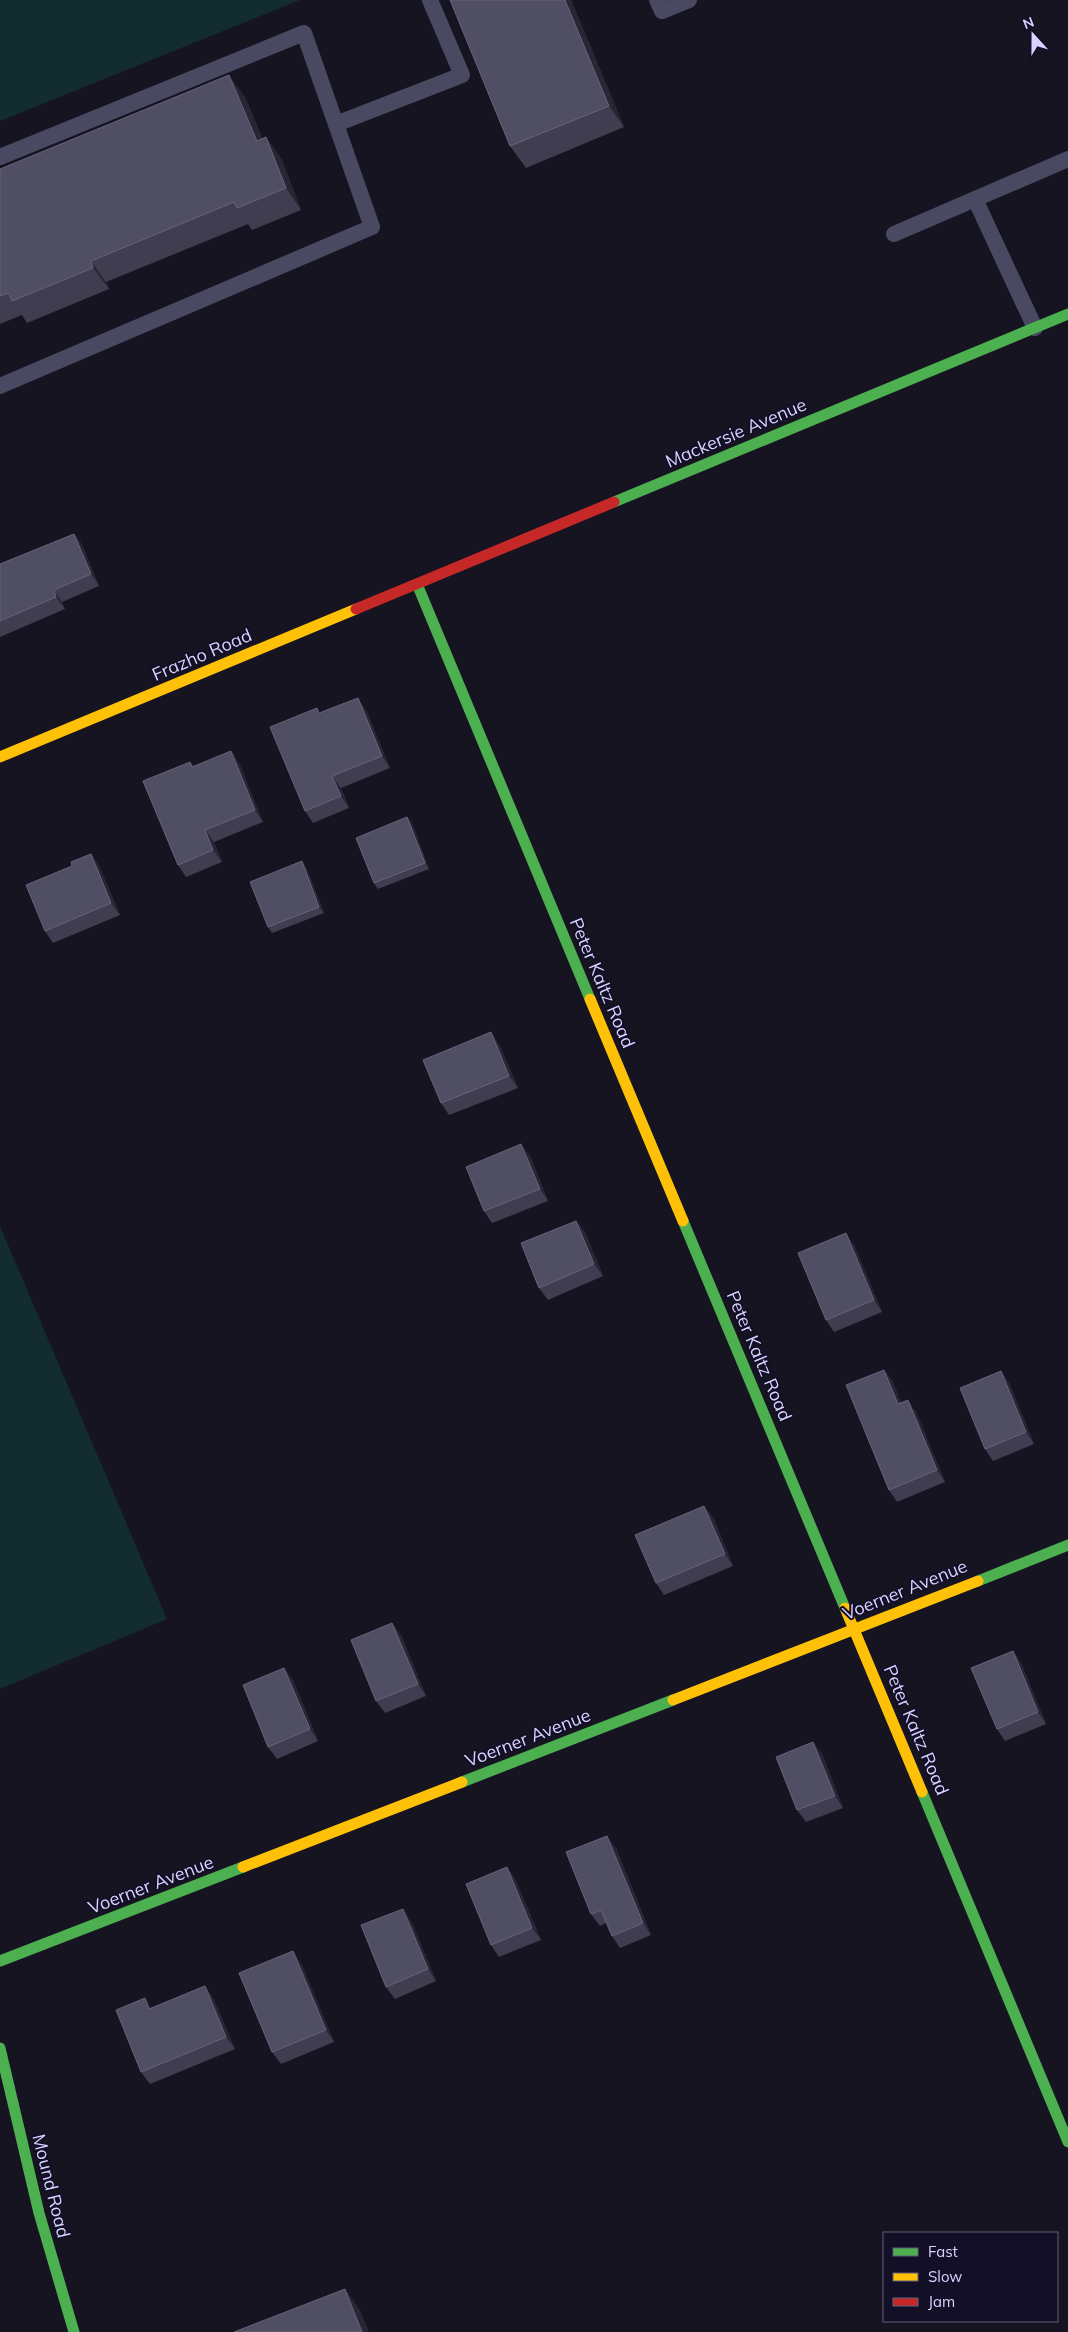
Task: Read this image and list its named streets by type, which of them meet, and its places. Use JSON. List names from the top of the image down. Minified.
{"streets":{"street":["Mackersie Avenue","Frazho Road","Peter Kaltz Road","Voerner Avenue","Mound Road"]},"crossings":[["Mackersie Avenue","Frazho Road"],["Mackersie Avenue","Peter Kaltz Road"],["Frazho Road","Peter Kaltz Road"],["Peter Kaltz Road","Voerner Avenue"]],"legend":["Fast","Slow","Jam"],"north":"top"}
